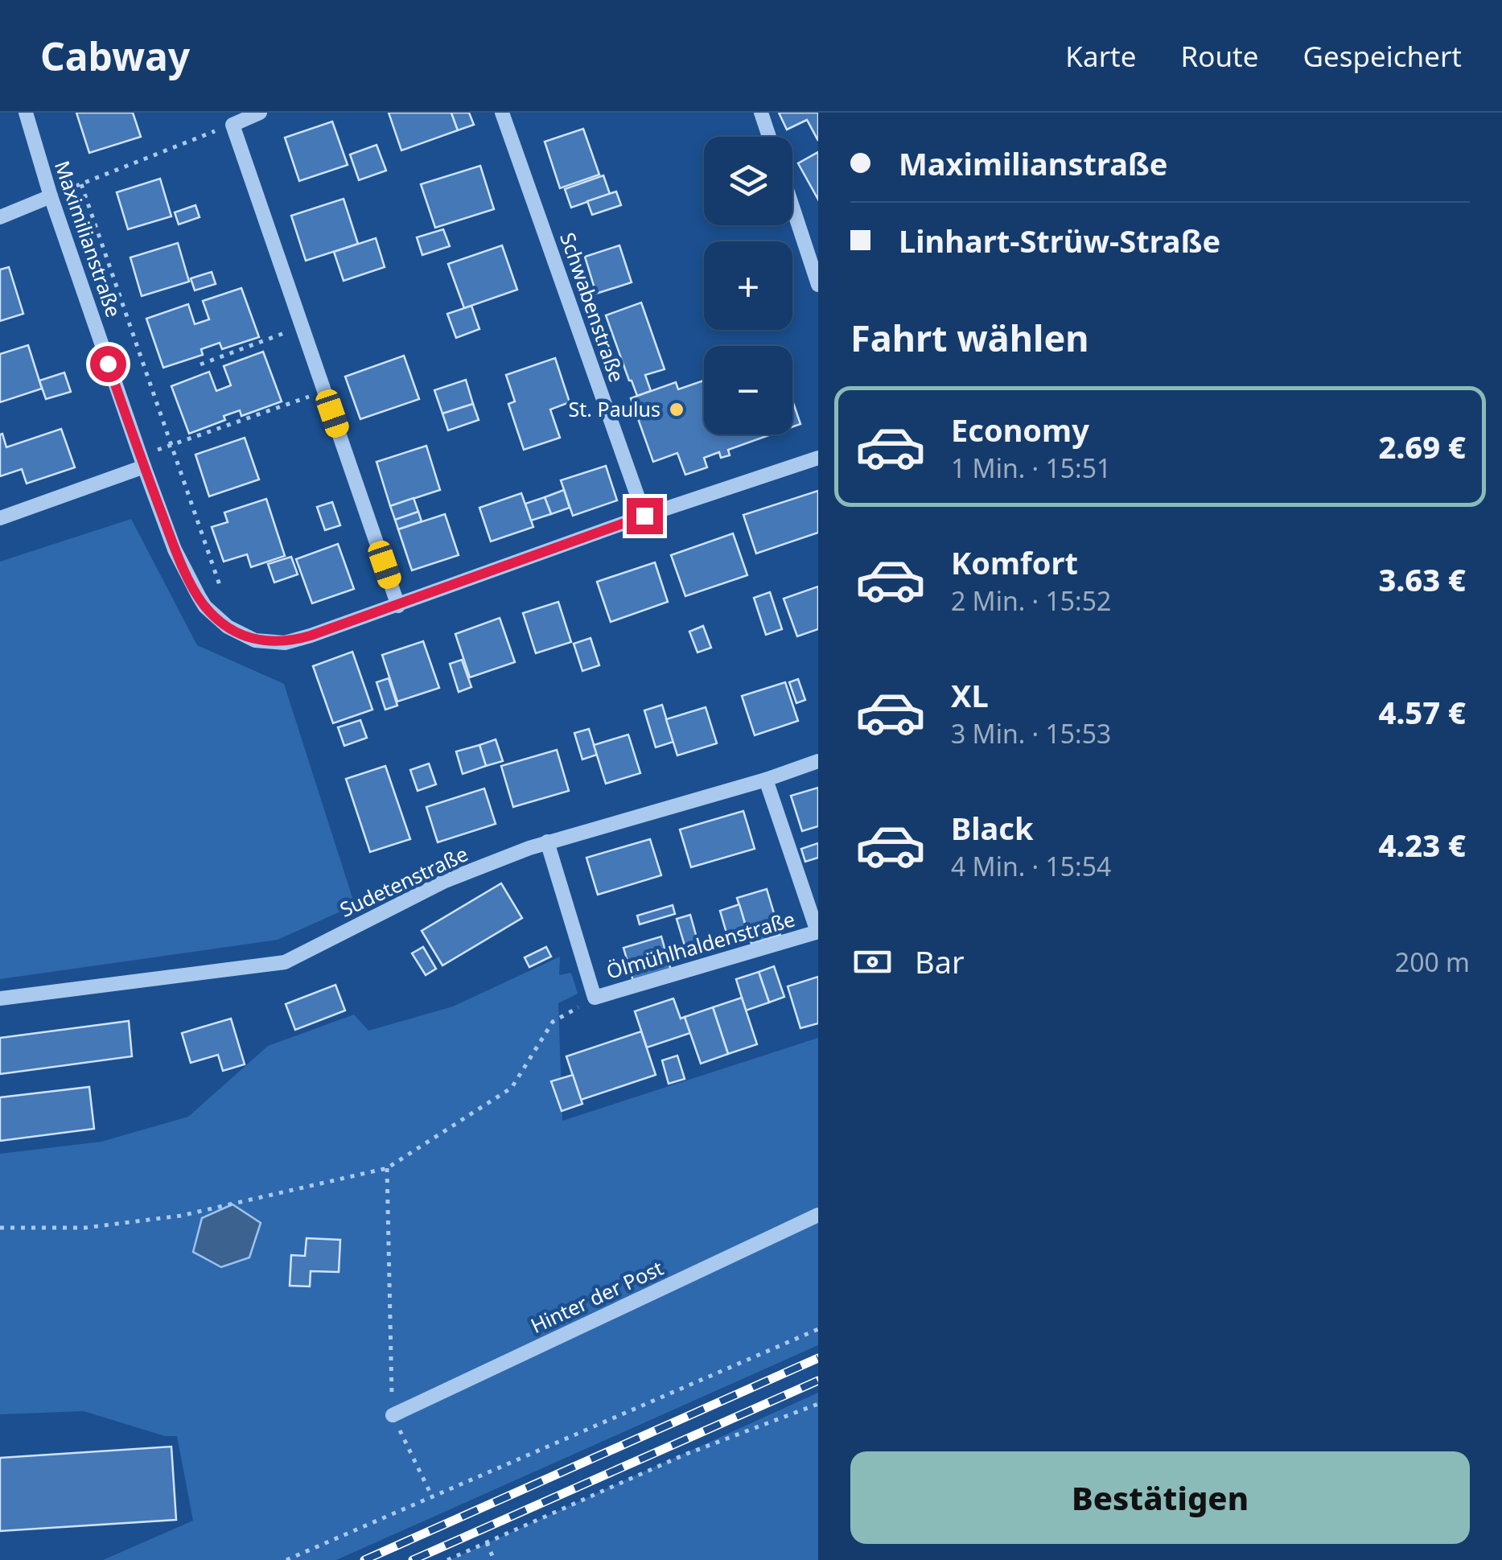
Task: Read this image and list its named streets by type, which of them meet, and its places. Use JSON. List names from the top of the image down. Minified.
{"streets":{"street":["Maximilianstraße","Schwabenstraße","Sudetenstraße","Ölmühlhaldenstraße","Hinter der Post"]},"places":["St. Paulus"],"page":{"header":"Cabway","nav":["Karte","Route","Gespeichert"],"banner":["Maximilianstraße","Linhart-Strüw-Straße"],"map_buttons":["+","−"],"heading":"Fahrt wählen","list":[{"name":"Economy","note":"1 Min. · 15:51","value":"2.69 €"},{"name":"Komfort","note":"2 Min. · 15:52","value":"3.63 €"},{"name":"XL","note":"3 Min. · 15:53","value":"4.57 €"},{"name":"Black","note":"4 Min. · 15:54","value":"4.23 €"}],"pay":["Bar","200 m"],"buttons":"Bestätigen"}}
